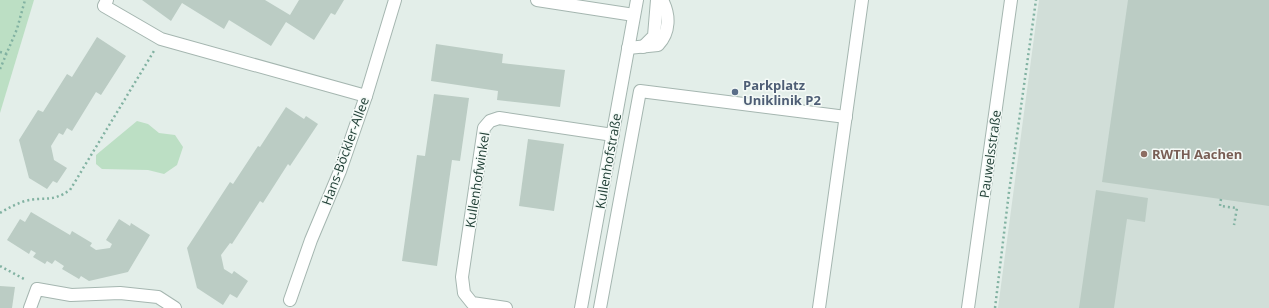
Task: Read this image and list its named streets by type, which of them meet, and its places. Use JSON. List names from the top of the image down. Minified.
{"streets":{"street":["Hans-Böckler-Allee","Pauwelsstraße","Kullenhofstraße","Kullenhofwinkel"]},"crossings":[["Kullenhofstraße","Kullenhofwinkel"]],"places":["Parkplatz Uniklinik P2","RWTH Aachen"]}
